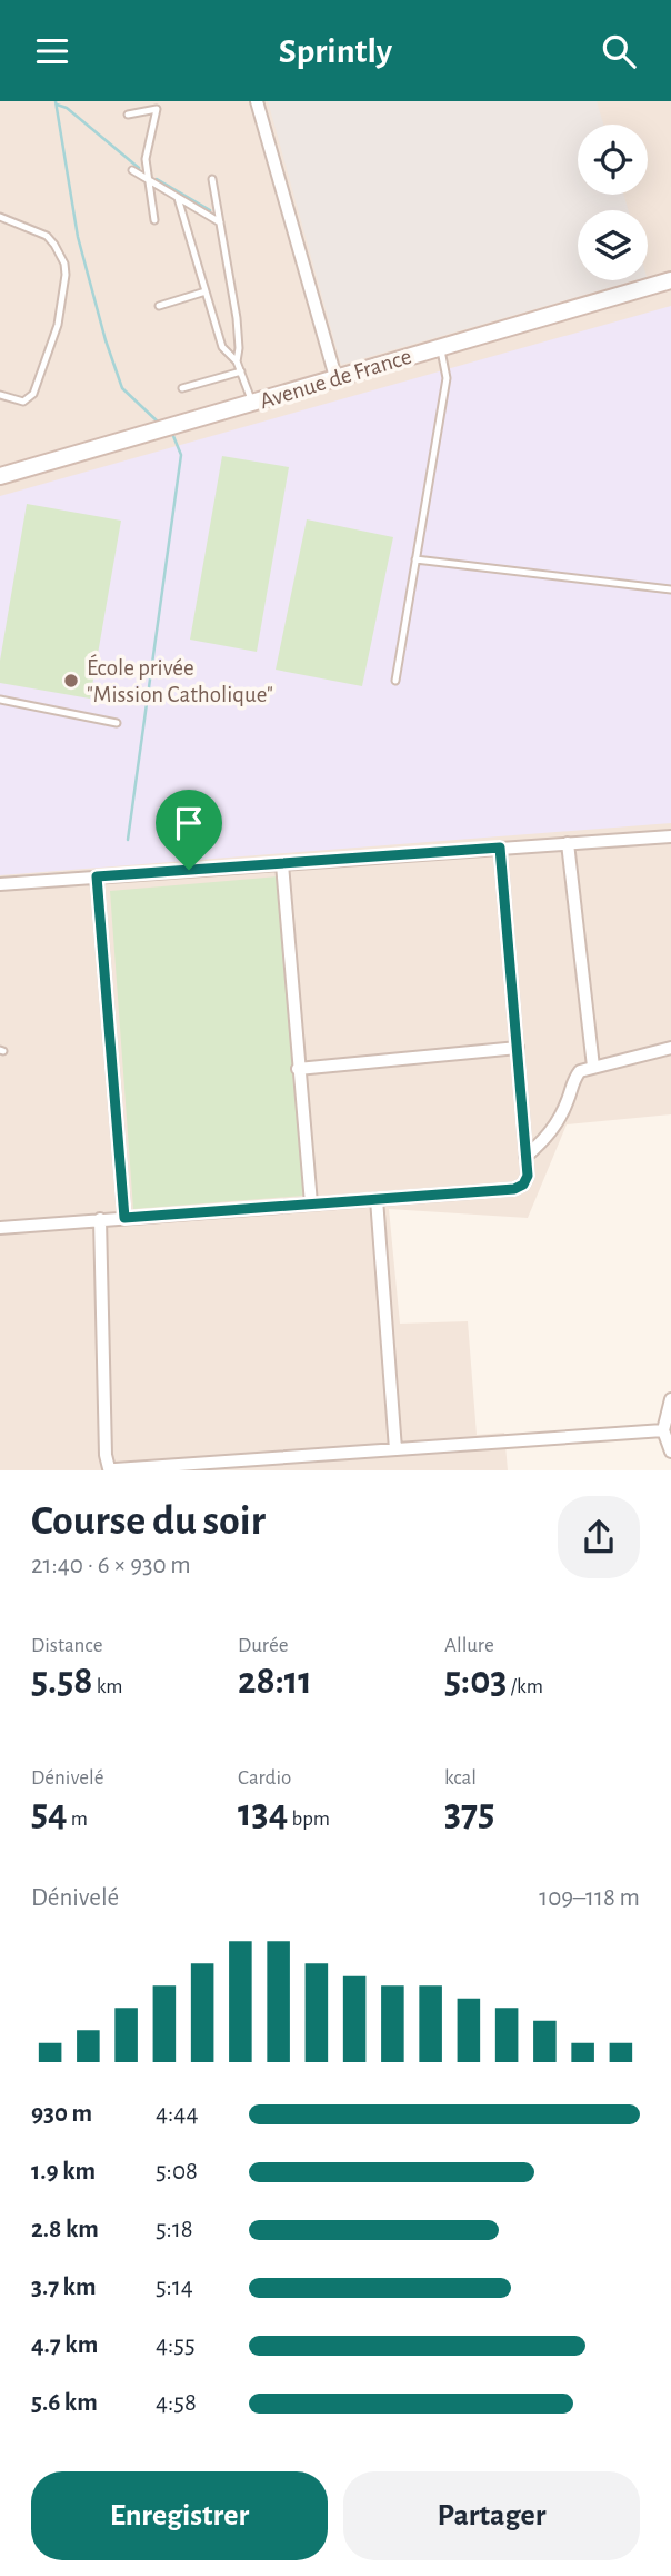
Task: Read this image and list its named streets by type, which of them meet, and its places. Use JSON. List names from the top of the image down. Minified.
{"streets":{"main road":["Avenue de France"]},"places":["École privée \"Mission Catholique\""],"page":{"header":"Sprintly","heading":["Course du soir","21:40 · 6 × 930 m"],"stats":[["Distance","5.58 km"],["Durée","28:11"],["Allure","5:03 /km"],["Dénivelé","54 m"],["Cardio","134 bpm"],["kcal","375"]],"chart":["Dénivelé","109–118 m"],"list":[{"name":"930 m","note":"4:44"},{"name":"1.9 km","note":"5:08"},{"name":"2.8 km","note":"5:18"},{"name":"3.7 km","note":"5:14"},{"name":"4.7 km","note":"4:55"},{"name":"5.6 km","note":"4:58"}],"buttons":["Enregistrer","Partager"]}}
